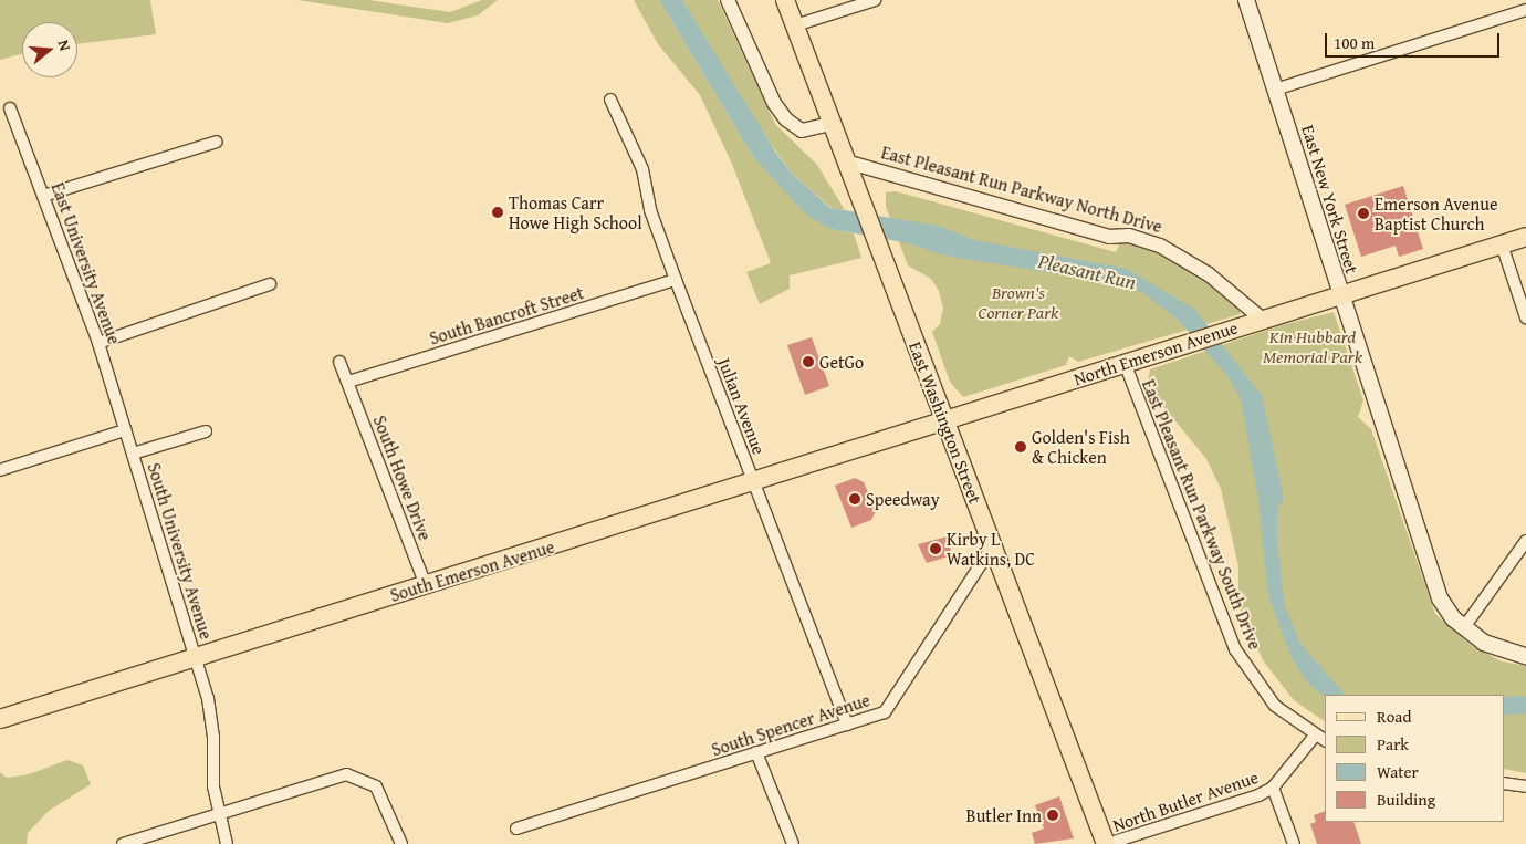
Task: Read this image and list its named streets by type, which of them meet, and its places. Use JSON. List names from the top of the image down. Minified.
{"streets":{"main road":["East New York Street","North Emerson Avenue","East Washington Street","South Emerson Avenue"],"street":["East Pleasant Run Parkway North Drive","East University Avenue","South Bancroft Street","Julian Avenue","South Howe Drive","East Pleasant Run Parkway South Drive","South University Avenue","South Spencer Avenue","North Butler Avenue"]},"crossings":[["East Pleasant Run Parkway North Drive","North Emerson Avenue"],["East Pleasant Run Parkway North Drive","East Washington Street"],["East New York Street","North Emerson Avenue"],["East University Avenue","South University Avenue"],["South Bancroft Street","Julian Avenue"],["South Bancroft Street","South Howe Drive"],["North Emerson Avenue","East Washington Street"],["North Emerson Avenue","East Pleasant Run Parkway South Drive"],["North Emerson Avenue","South Emerson Avenue"],["Julian Avenue","South Emerson Avenue"],["Julian Avenue","South Spencer Avenue"],["East Washington Street","South Emerson Avenue"],["East Washington Street","South Spencer Avenue"],["East Washington Street","North Butler Avenue"],["South Howe Drive","South Emerson Avenue"],["East Pleasant Run Parkway South Drive","North Butler Avenue"],["South University Avenue","South Emerson Avenue"]],"water":["Pleasant Run"],"parks":["Brown's Corner Park","Kin Hubbard Memorial Park"],"places":["Thomas Carr Howe High School","Emerson Avenue Baptist Church","GetGo","Golden's Fish & Chicken","Speedway","Kirby L Watkins, DC","Butler Inn"],"legend":["Road","Park","Water","Building"],"scale_bar":"100 m","north":"right"}
